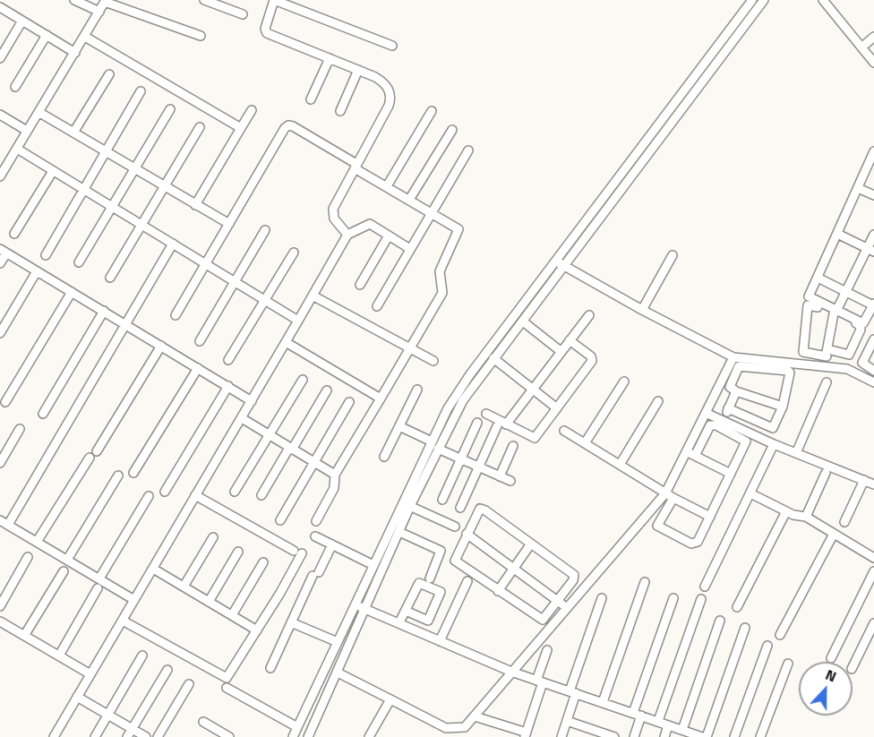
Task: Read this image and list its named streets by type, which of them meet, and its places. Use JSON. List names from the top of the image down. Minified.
{"north":"top"}
